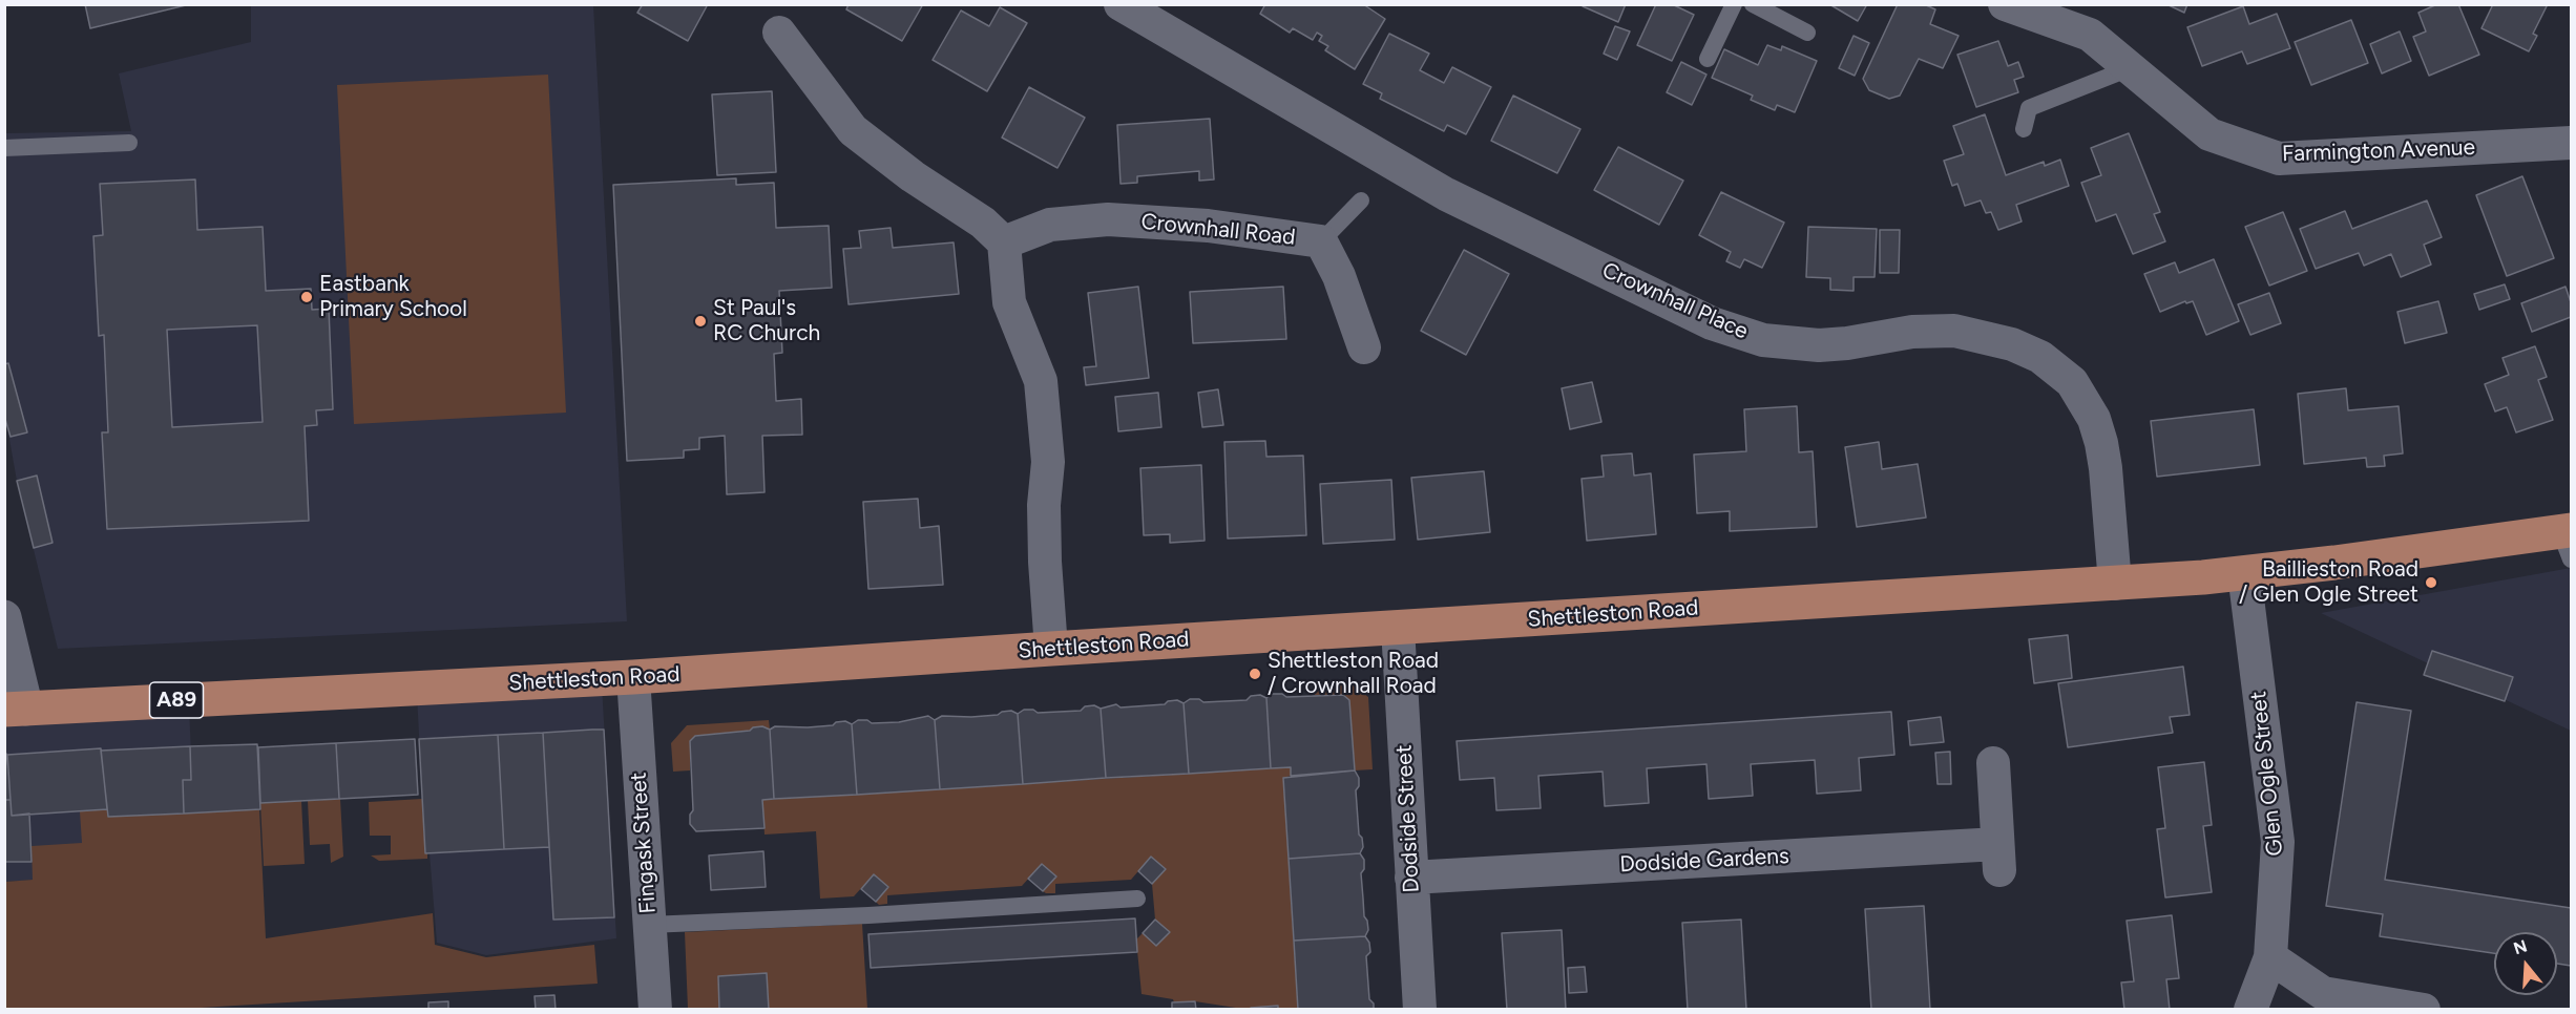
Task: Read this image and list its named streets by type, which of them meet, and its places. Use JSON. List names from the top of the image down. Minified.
{"streets":{"main road":["Shettleston Road","A89"],"street":["Farmington Avenue","Crownhall Road","Crownhall Place","Glen Ogle Street","Dodside Street","Fingask Street","Dodside Gardens"]},"crossings":[["Crownhall Place","Shettleston Road"],["Shettleston Road","A89"],["Shettleston Road","Glen Ogle Street"],["Shettleston Road","Dodside Street"],["Shettleston Road","Fingask Street"],["A89","Glen Ogle Street"],["Dodside Street","Dodside Gardens"]],"places":["Eastbank Primary School","St Paul's RC Church","Baillieston Road / Glen Ogle Street","Shettleston Road / Crownhall Road"],"north":"top"}
